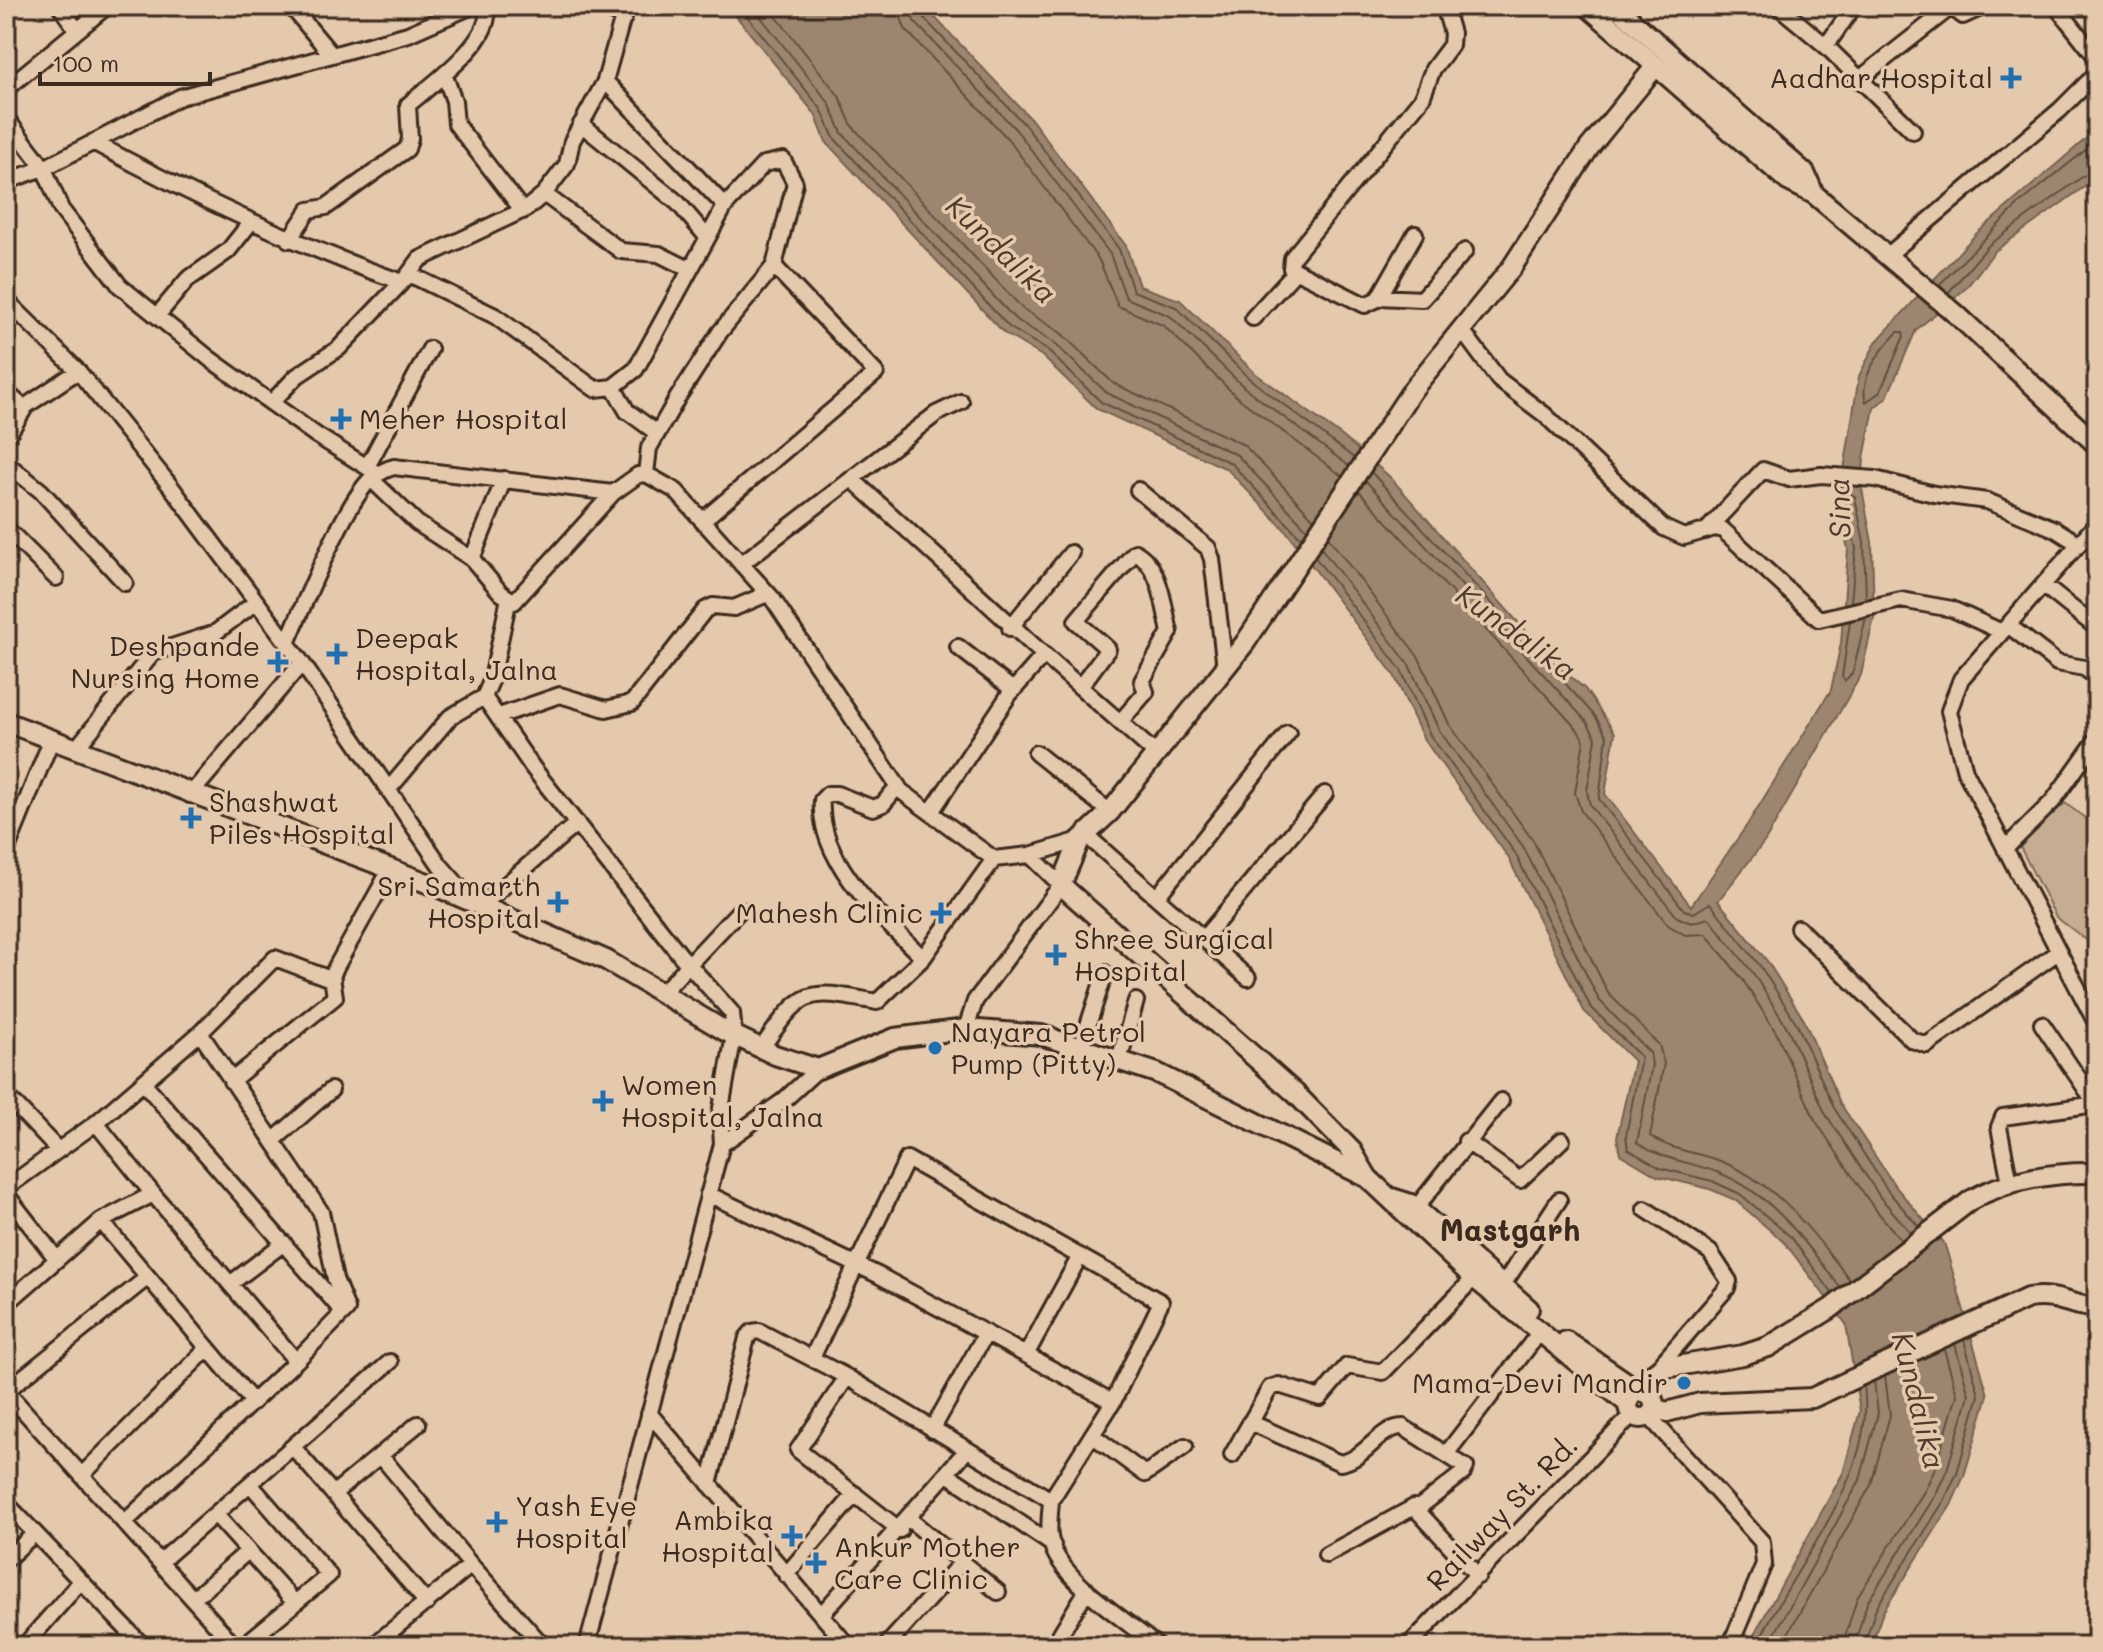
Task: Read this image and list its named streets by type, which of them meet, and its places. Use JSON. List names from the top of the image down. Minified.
{"streets":{"street":["Railway St. Rd."]},"districts":["Mastgarh"],"water":["Kundalika","Sina"],"places":{"health":["Aadhar Hospital","Meher Hospital","Deepak Hospital, Jalna","Deshpande Nursing Home","Shashwat Piles Hospital","Sri Samarth Hospital","Mahesh Clinic","Shree Surgical Hospital","Women Hospital, Jalna","Yash Eye Hospital","Ambika Hospital","Ankur Mother Care Clinic"],"other":["Nayara Petrol Pump (Pitty)","Mama-Devi Mandir"]},"scale_bar":"100 m"}
